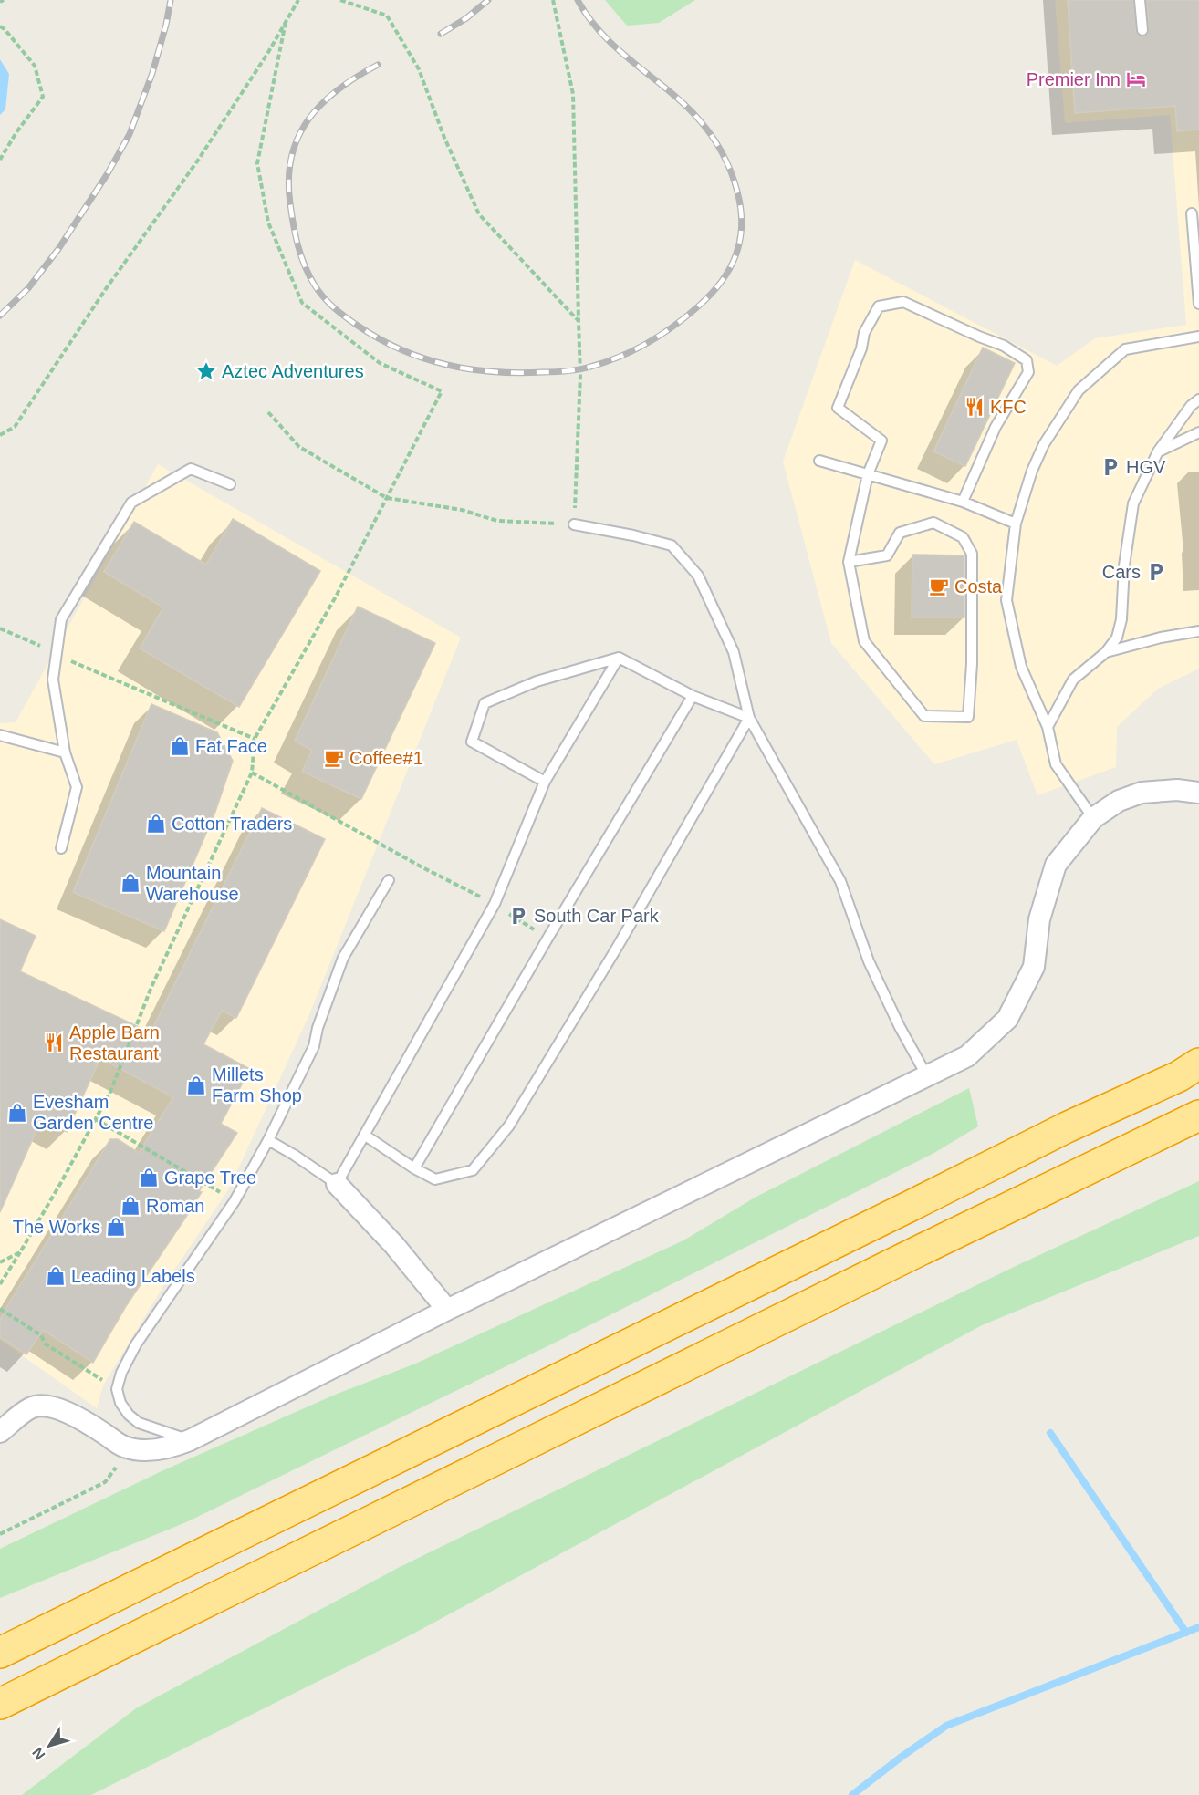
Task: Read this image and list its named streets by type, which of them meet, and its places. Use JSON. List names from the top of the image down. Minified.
{"places":{"hotel":["Premier Inn"],"place":["Aztec Adventures"],"restaurant":["KFC","Apple Barn Restaurant"],"parking":["HGV","Cars","South Car Park"],"cafe":["Costa","Coffee#1"],"shop":["Fat Face","Cotton Traders","Mountain Warehouse","Millets Farm Shop","Evesham Garden Centre","Grape Tree","Roman","The Works","Leading Labels"]},"north":"bottom left"}
